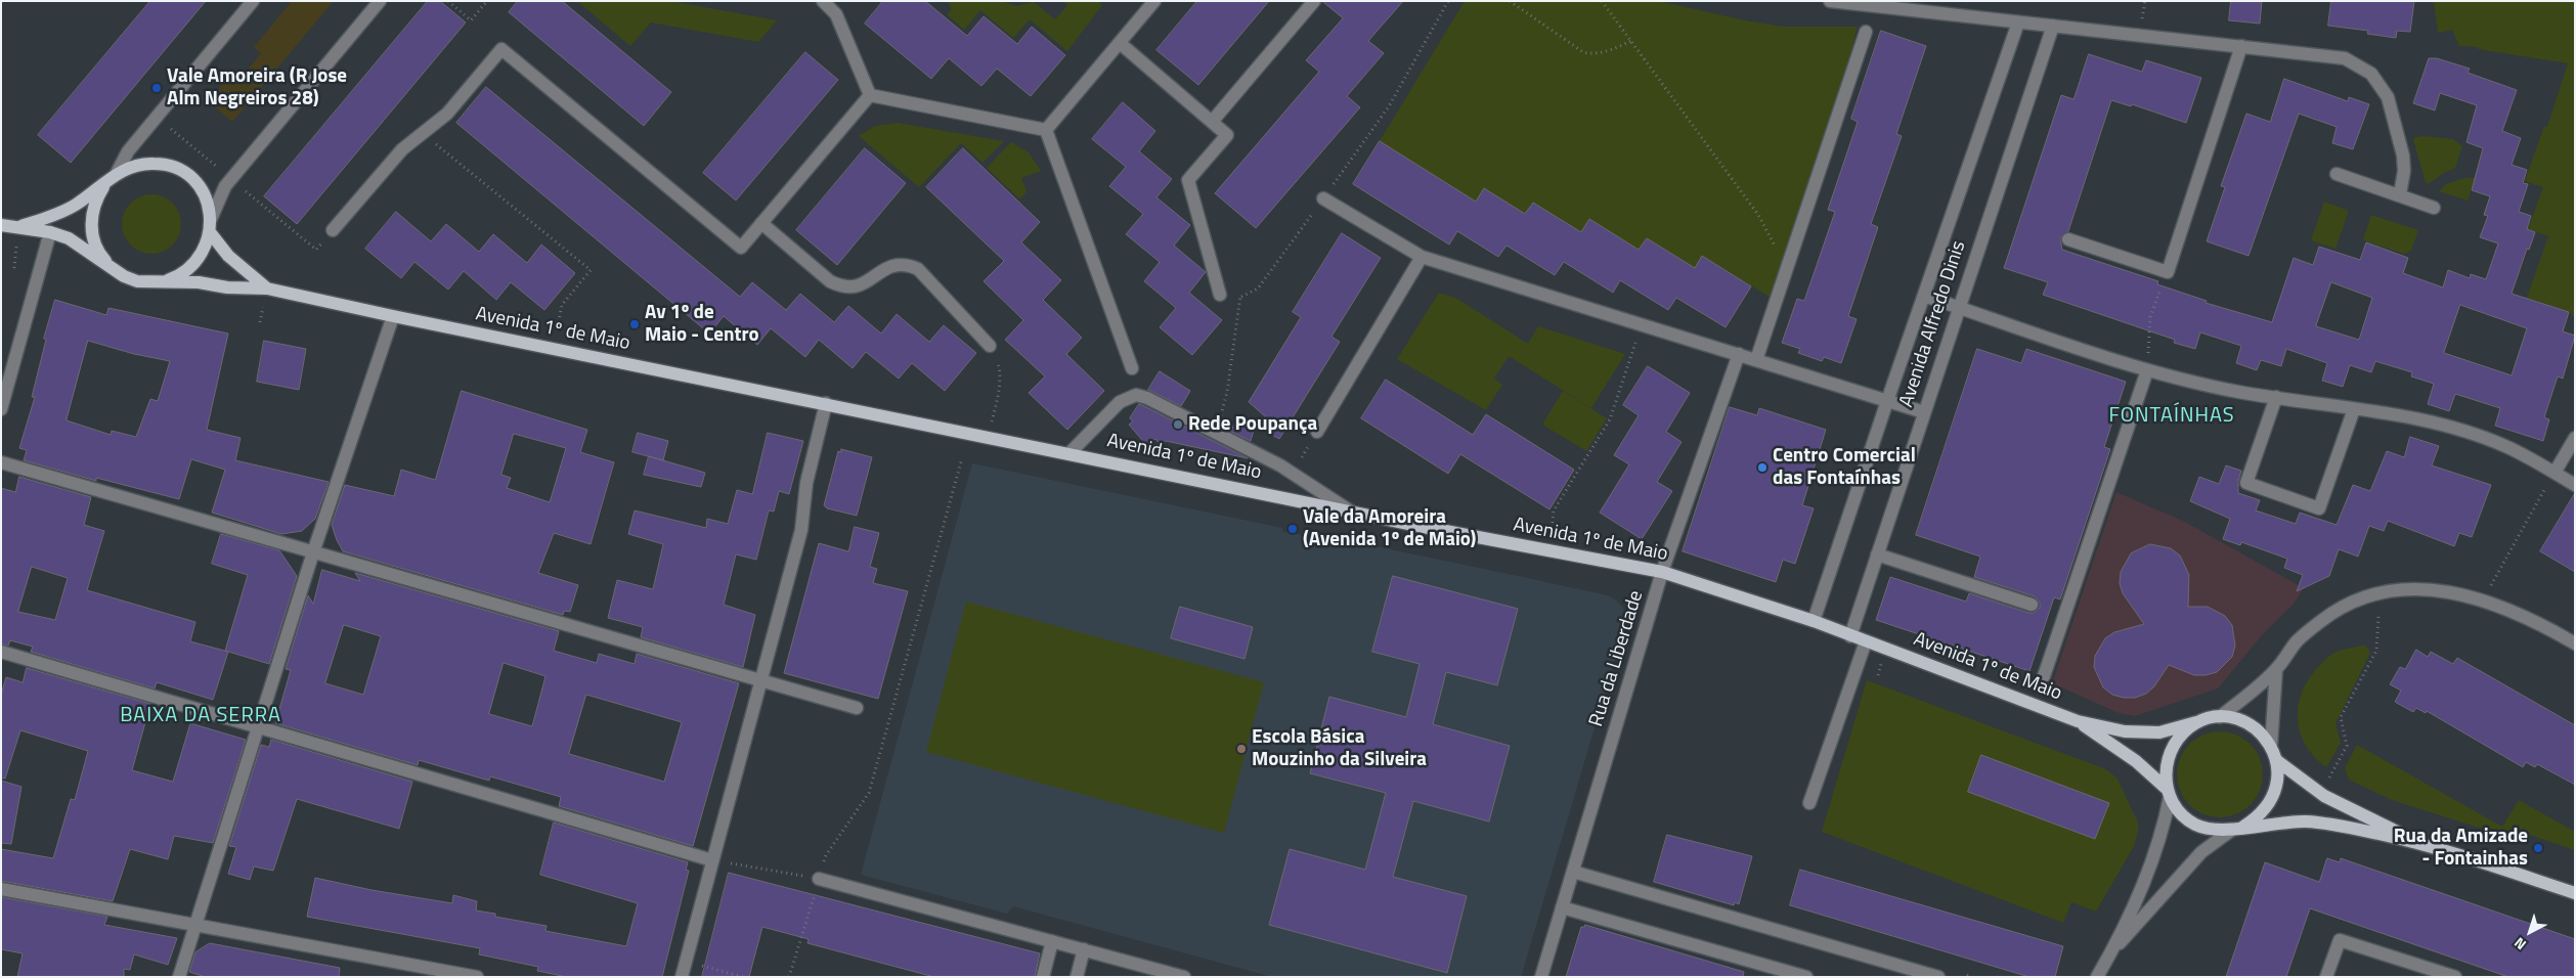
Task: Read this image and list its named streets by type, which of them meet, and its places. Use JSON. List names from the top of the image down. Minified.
{"streets":{"main road":["Avenida 1º de Maio"],"street":["Avenida Alfredo Dinis","Rua da Liberdade"]},"crossings":[["Avenida Alfredo Dinis","Avenida 1º de Maio"],["Avenida 1º de Maio","Rua da Liberdade"]],"districts":["FONTAÍNHAS","BAIXA DA SERRA"],"places":["Vale Amoreira (R Jose Alm Negreiros 28)","Av 1º de Maio - Centro","Rede Poupança","Centro Comercial das Fontaínhas","Vale da Amoreira (Avenida 1º de Maio)","Escola Básica Mouzinho da Silveira","Rua da Amizade - Fontainhas"],"north":"bottom left"}
